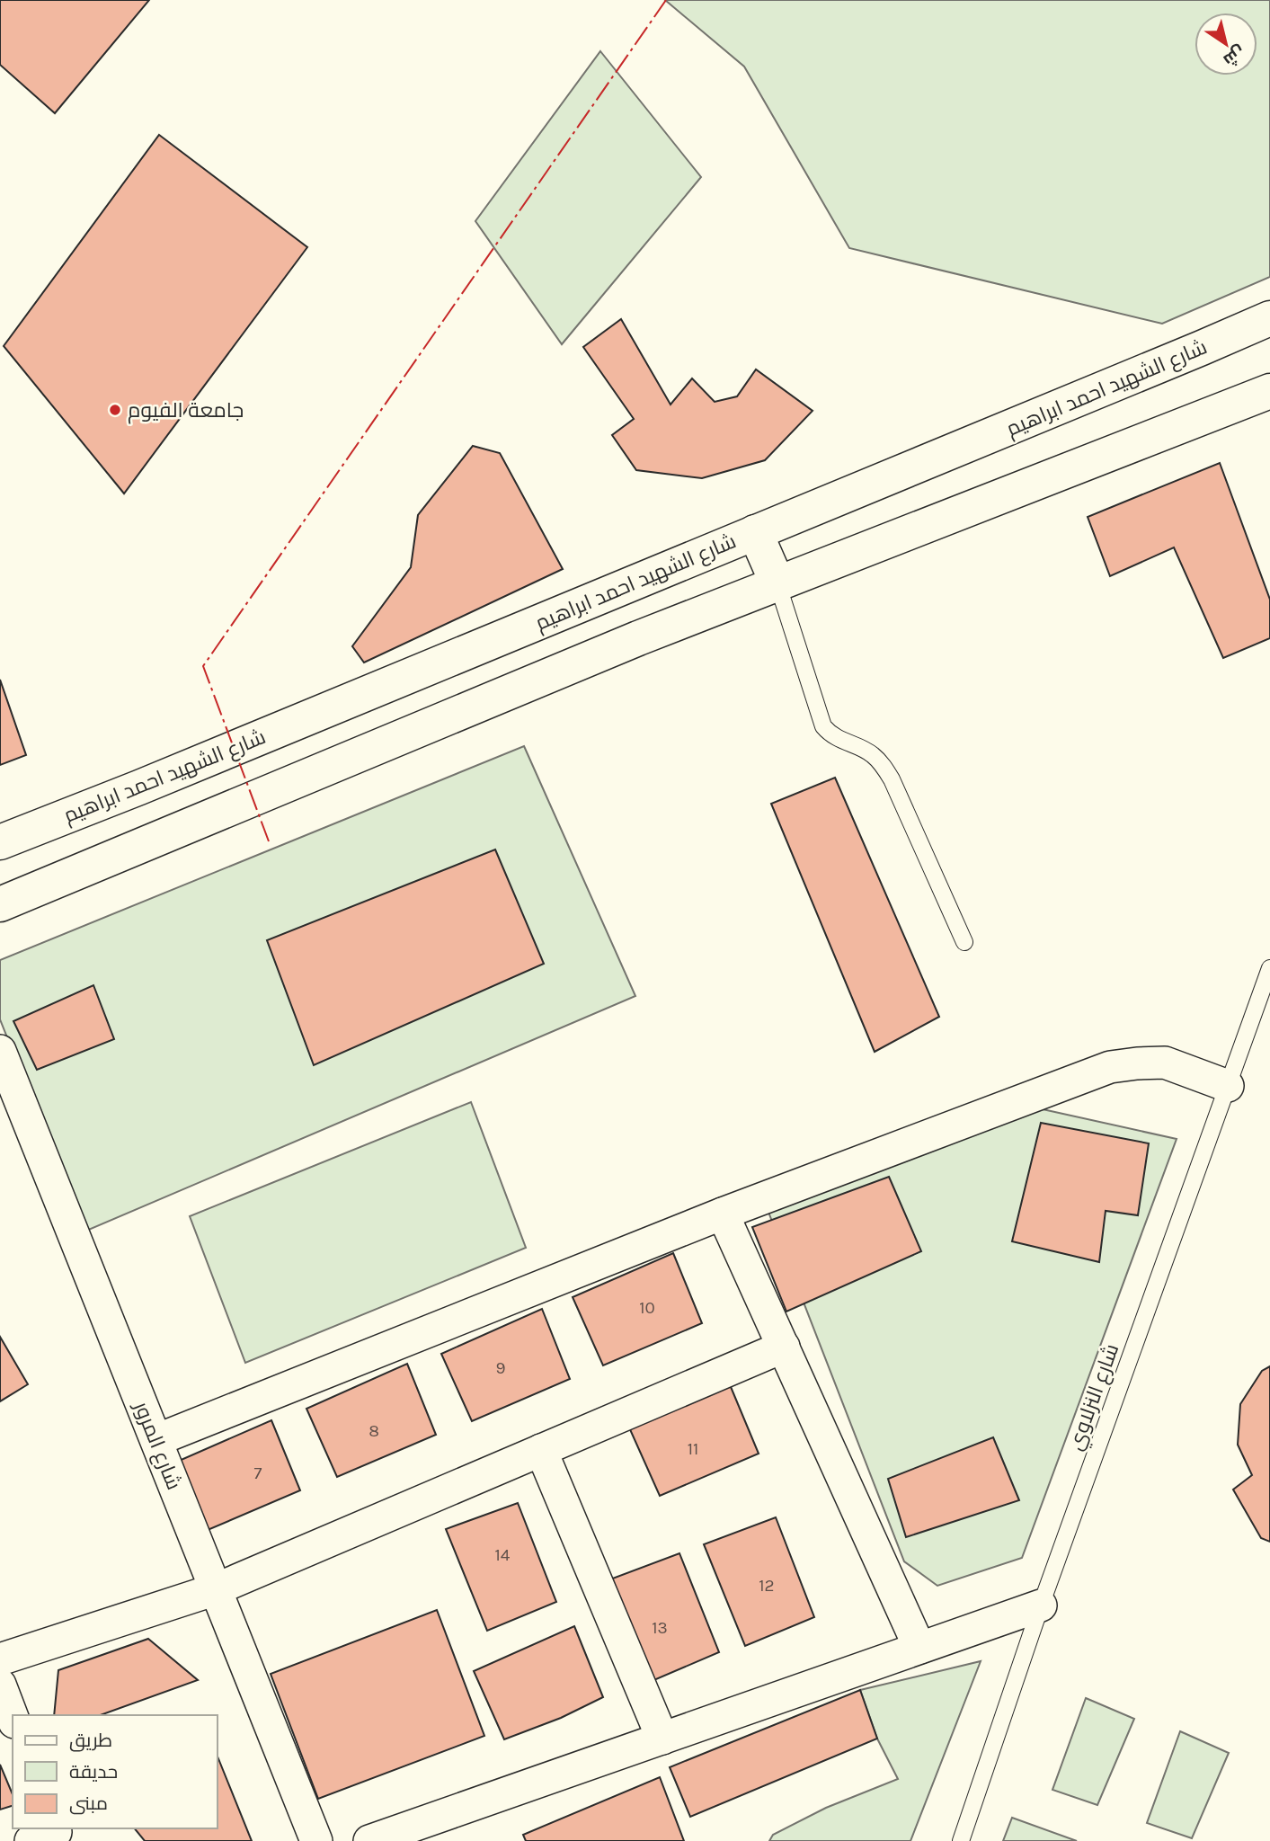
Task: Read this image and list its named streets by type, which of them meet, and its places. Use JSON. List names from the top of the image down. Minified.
{"streets":{"main road":["شارع الشهيد احمد ابراهيم"],"street":["شارع المرور"],"lane":["شارع النزلاوي"]},"places":["جامعة الفيوم"],"house_numbers":["10","9","8","11","7","14","12","13"],"legend":["طريق","حديقة","مبنى"],"north":"bottom right"}
